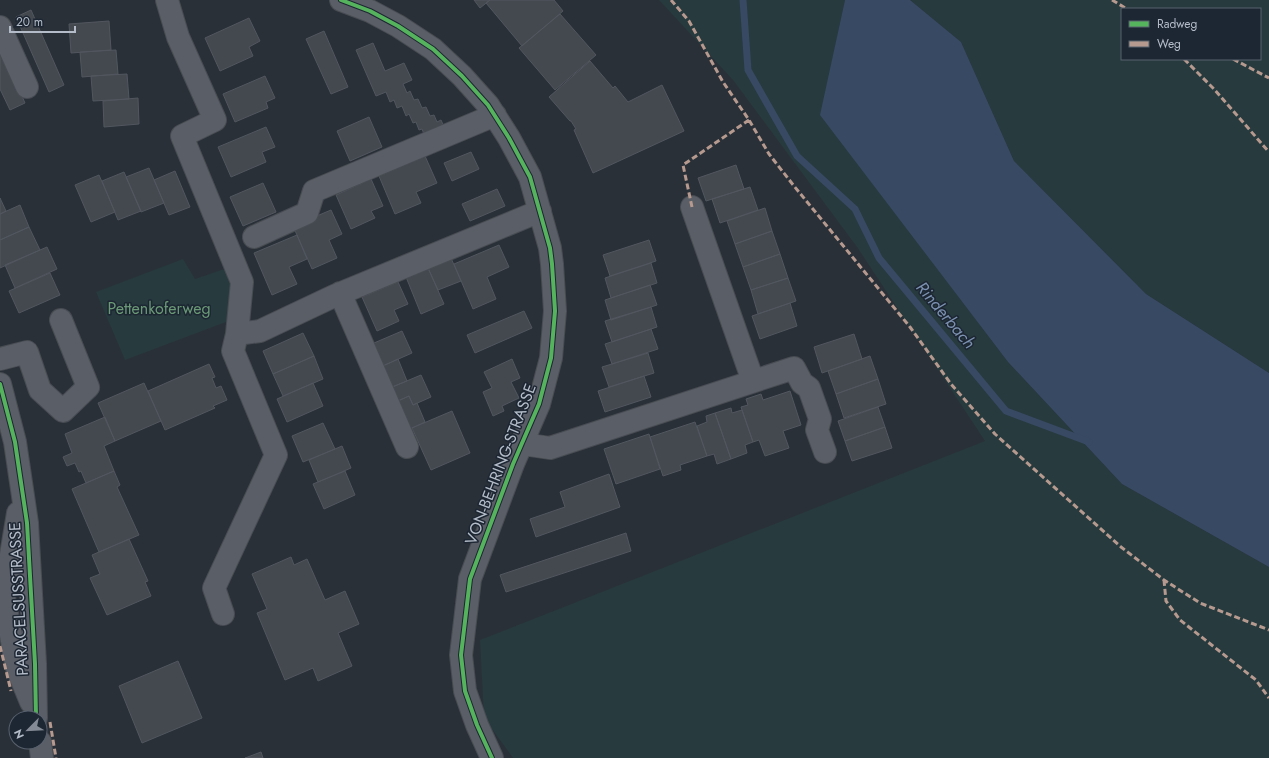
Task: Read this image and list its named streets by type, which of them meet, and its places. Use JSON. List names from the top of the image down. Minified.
{"streets":{"street":["VON-BEHRING-STRASSE","PARACELSUSSTRASSE"]},"water":["Rinderbach"],"parks":["Pettenkoferweg"],"legend":["Radweg","Weg"],"scale_bar":"20 m","north":"bottom left"}
